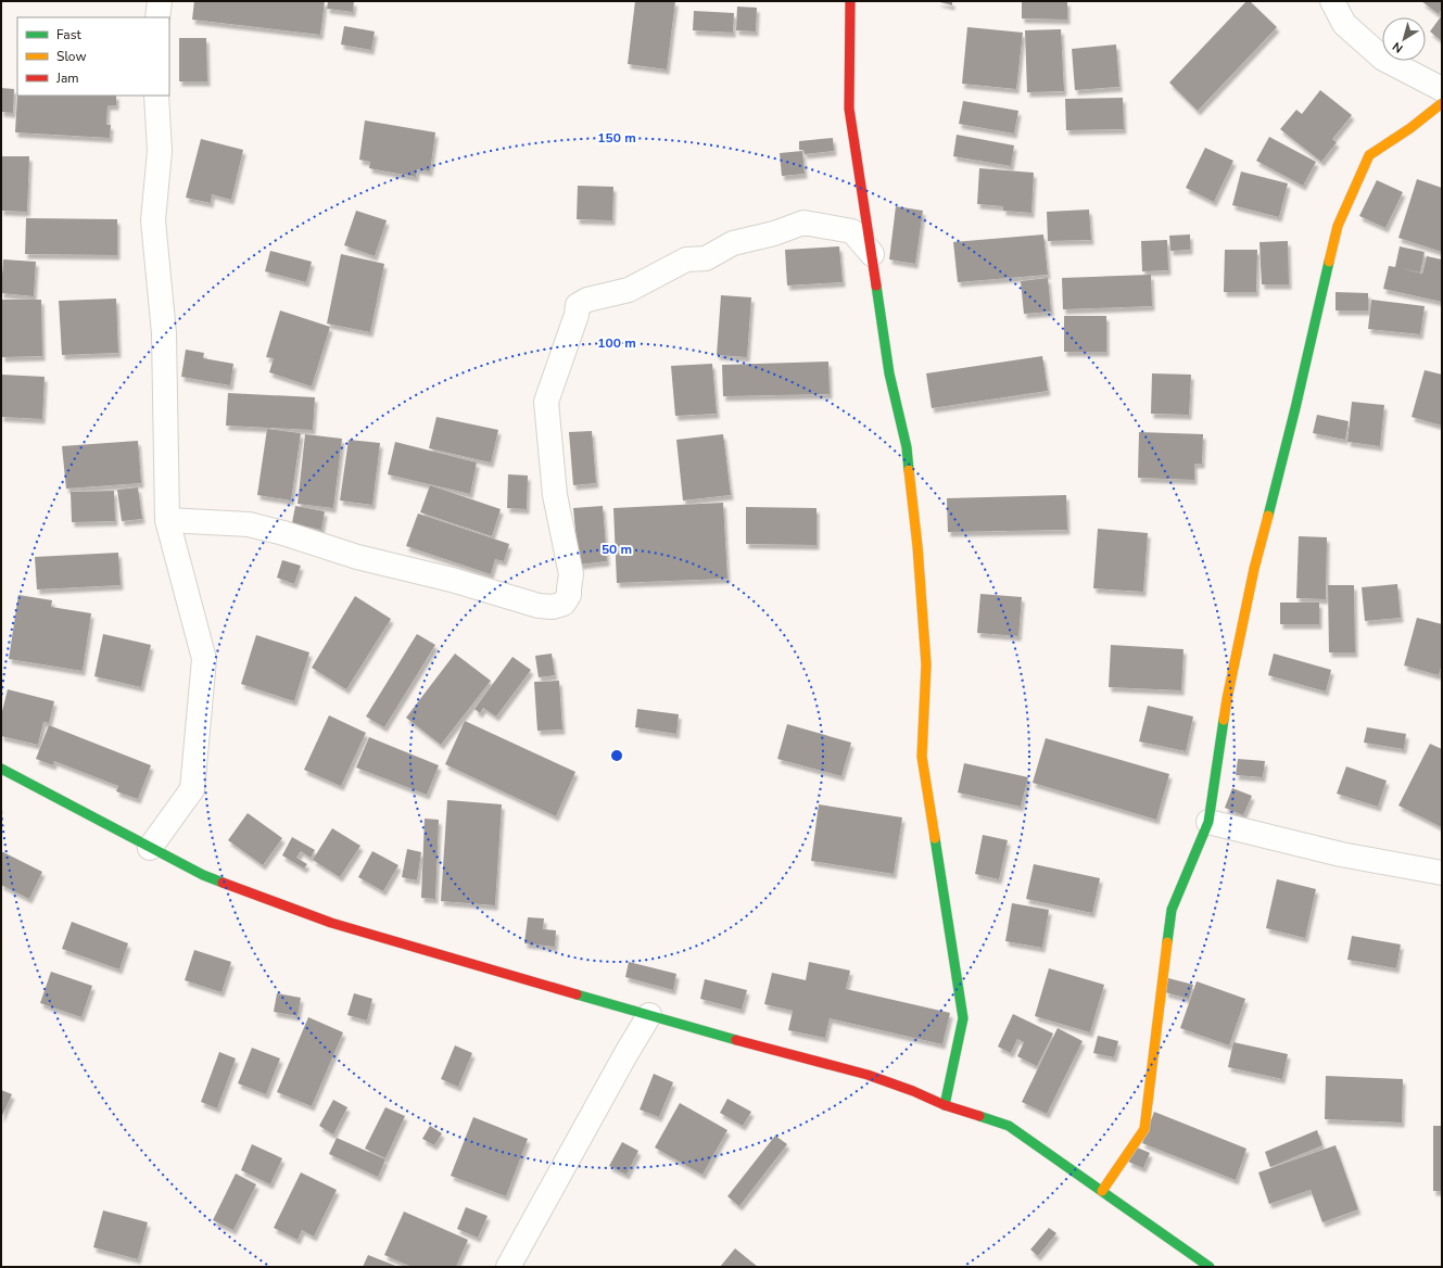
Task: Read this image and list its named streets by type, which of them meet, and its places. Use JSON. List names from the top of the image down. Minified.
{"legend":["Fast","Slow","Jam"],"north":"bottom left","rings":["150 m","100 m","50 m"]}
